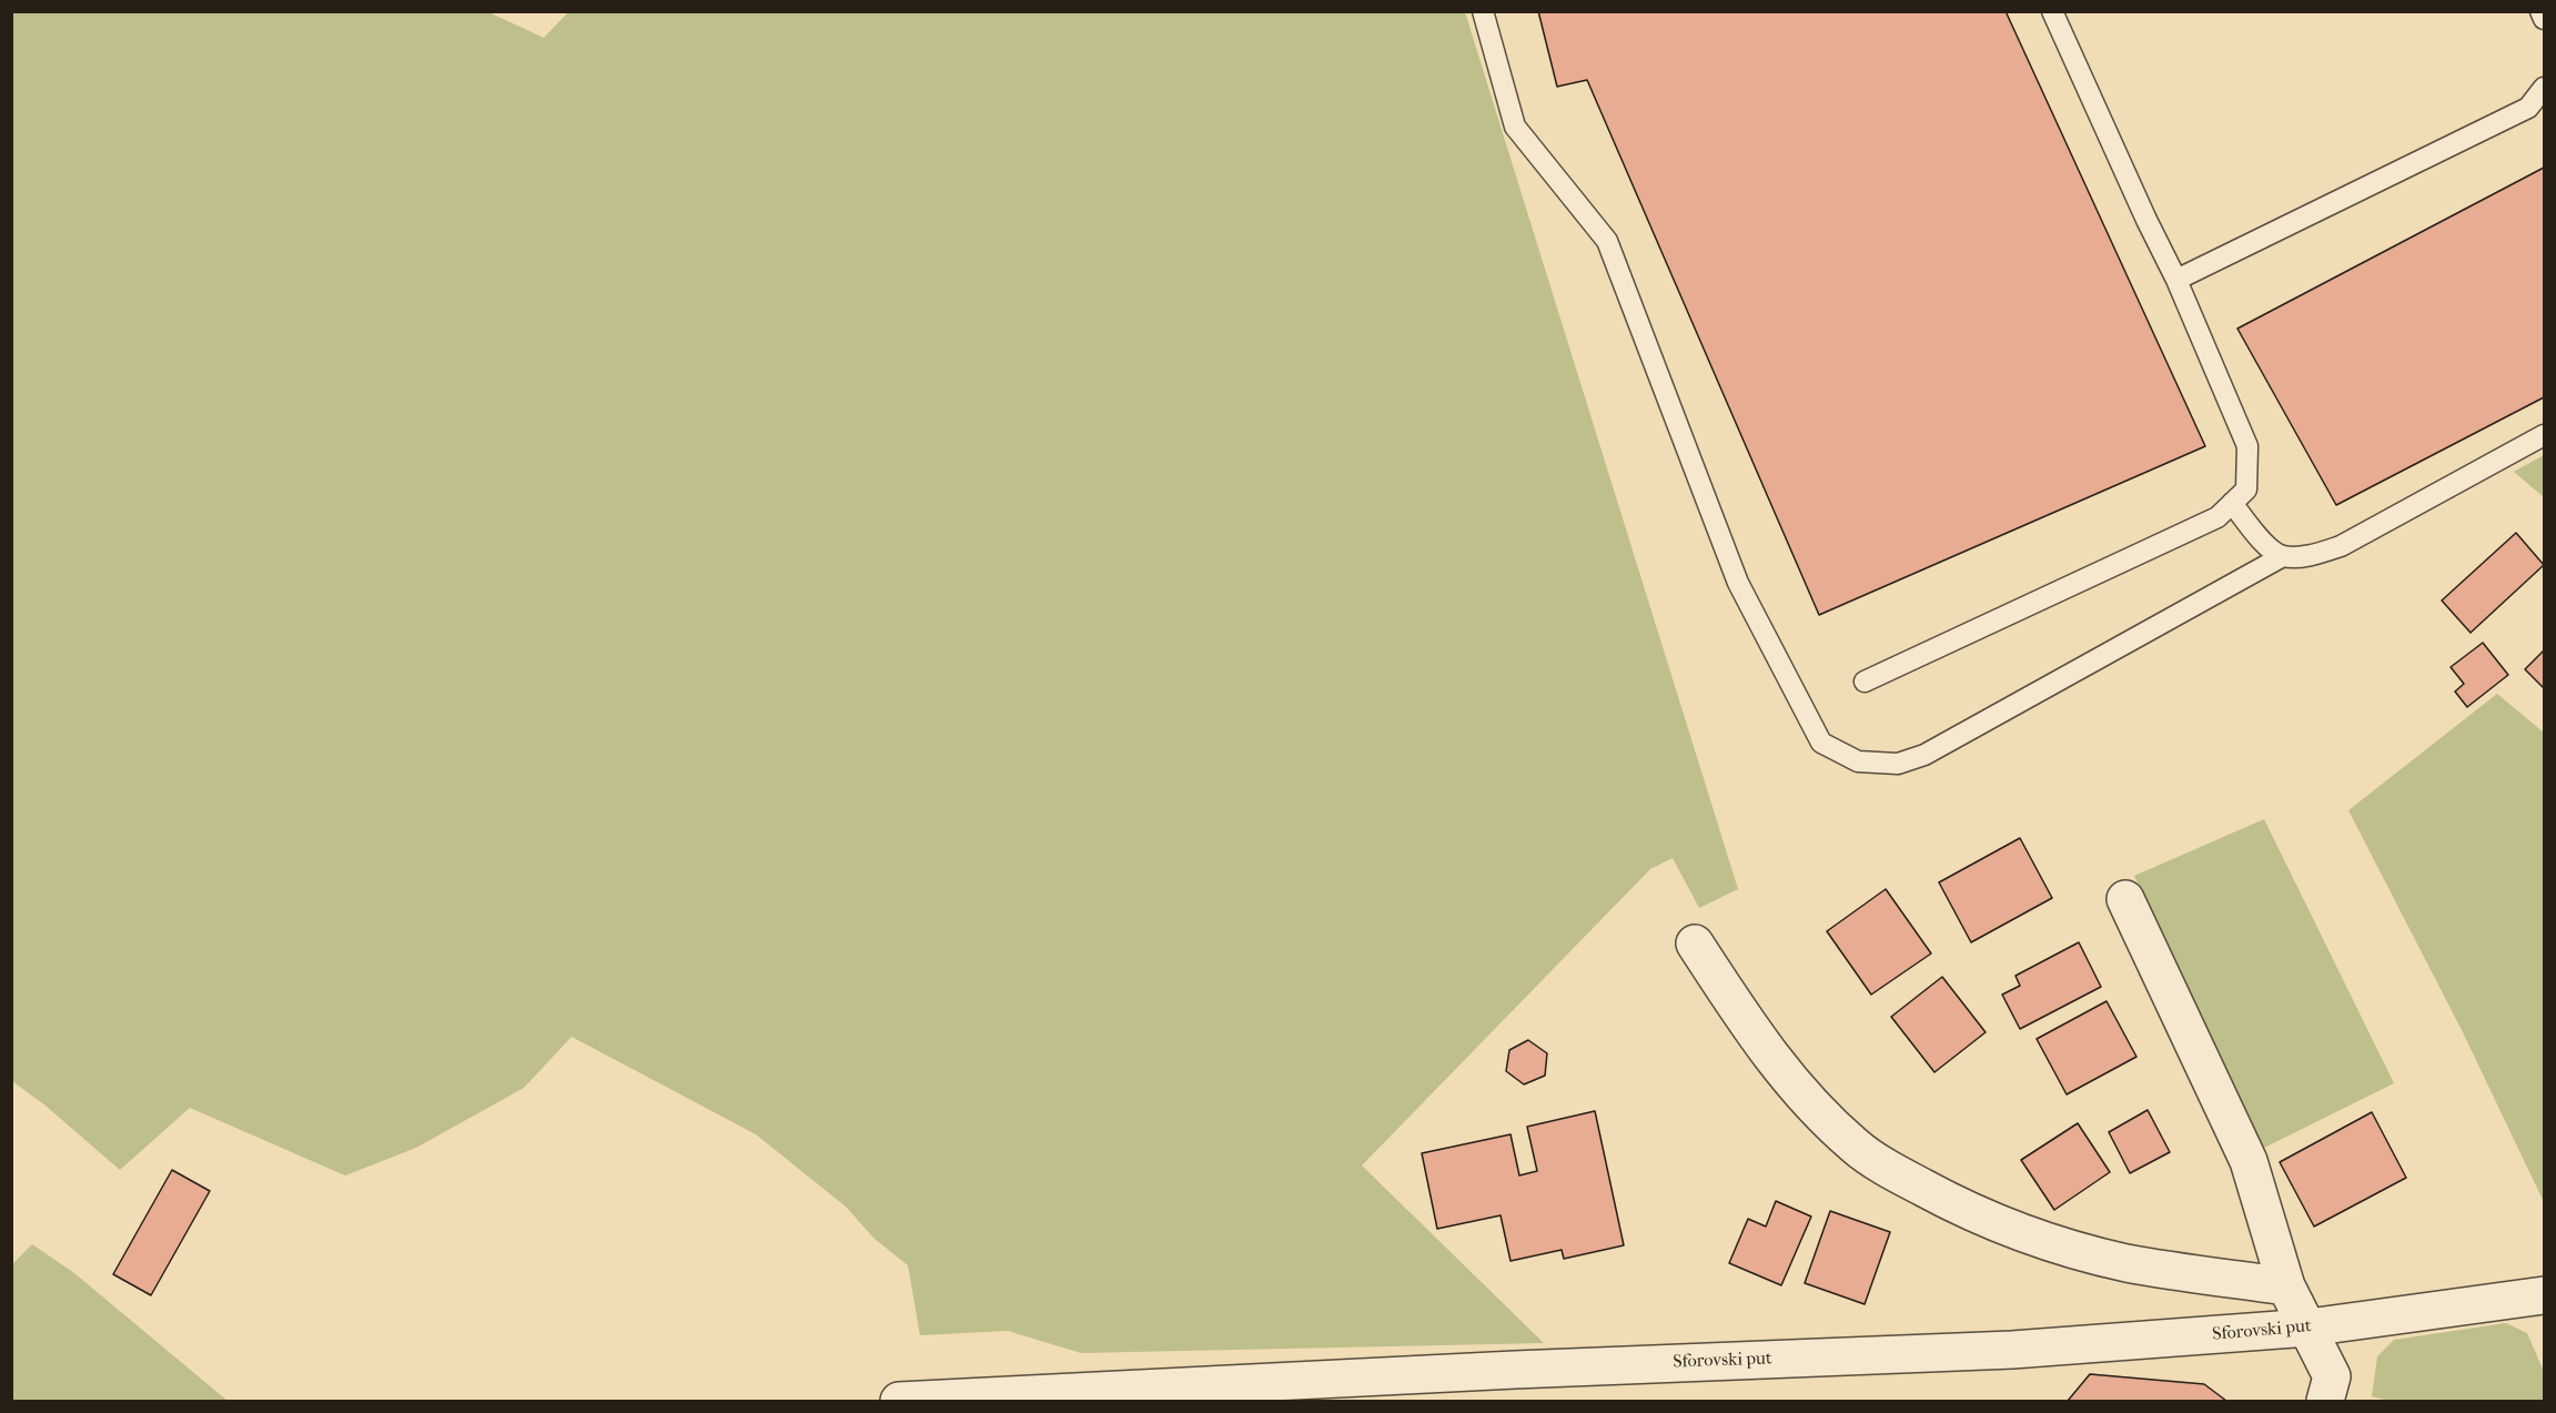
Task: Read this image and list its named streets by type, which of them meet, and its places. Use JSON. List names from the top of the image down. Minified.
{"streets":{"street":["Sforovski put"]}}
